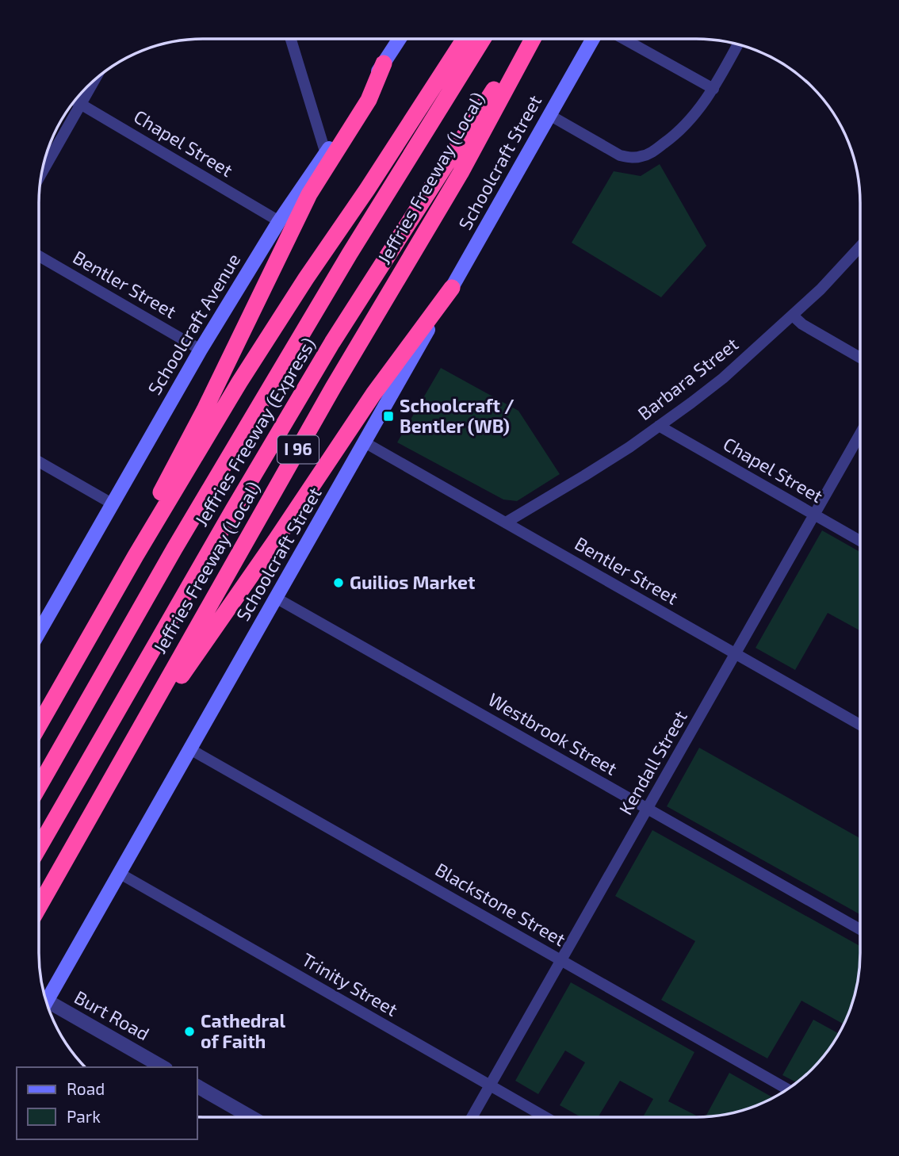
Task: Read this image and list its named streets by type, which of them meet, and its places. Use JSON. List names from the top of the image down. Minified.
{"streets":{"highway":["Jeffries Freeway (Local)","Jeffries Freeway (Express)","I 96"],"main road":["Schoolcraft Street","Schoolcraft Avenue"],"street":["Chapel Street","Bentler Street","Barbara Street","Westbrook Street","Kendall Street","Blackstone Street","Trinity Street","Burt Road"]},"crossings":[["Chapel Street","Schoolcraft Avenue"],["Chapel Street","Barbara Street"],["Chapel Street","Kendall Street"],["Schoolcraft Street","Bentler Street"],["Schoolcraft Street","Westbrook Street"],["Schoolcraft Street","Blackstone Street"],["Schoolcraft Street","Trinity Street"],["Bentler Street","Schoolcraft Avenue"],["Bentler Street","Barbara Street"],["Bentler Street","Kendall Street"],["Westbrook Street","Kendall Street"],["Kendall Street","Blackstone Street"],["Kendall Street","Trinity Street"]],"places":{"transit":["Schoolcraft / Bentler (WB)"],"other":["Guilios Market","Cathedral of Faith"]},"legend":["Road","Park"]}
